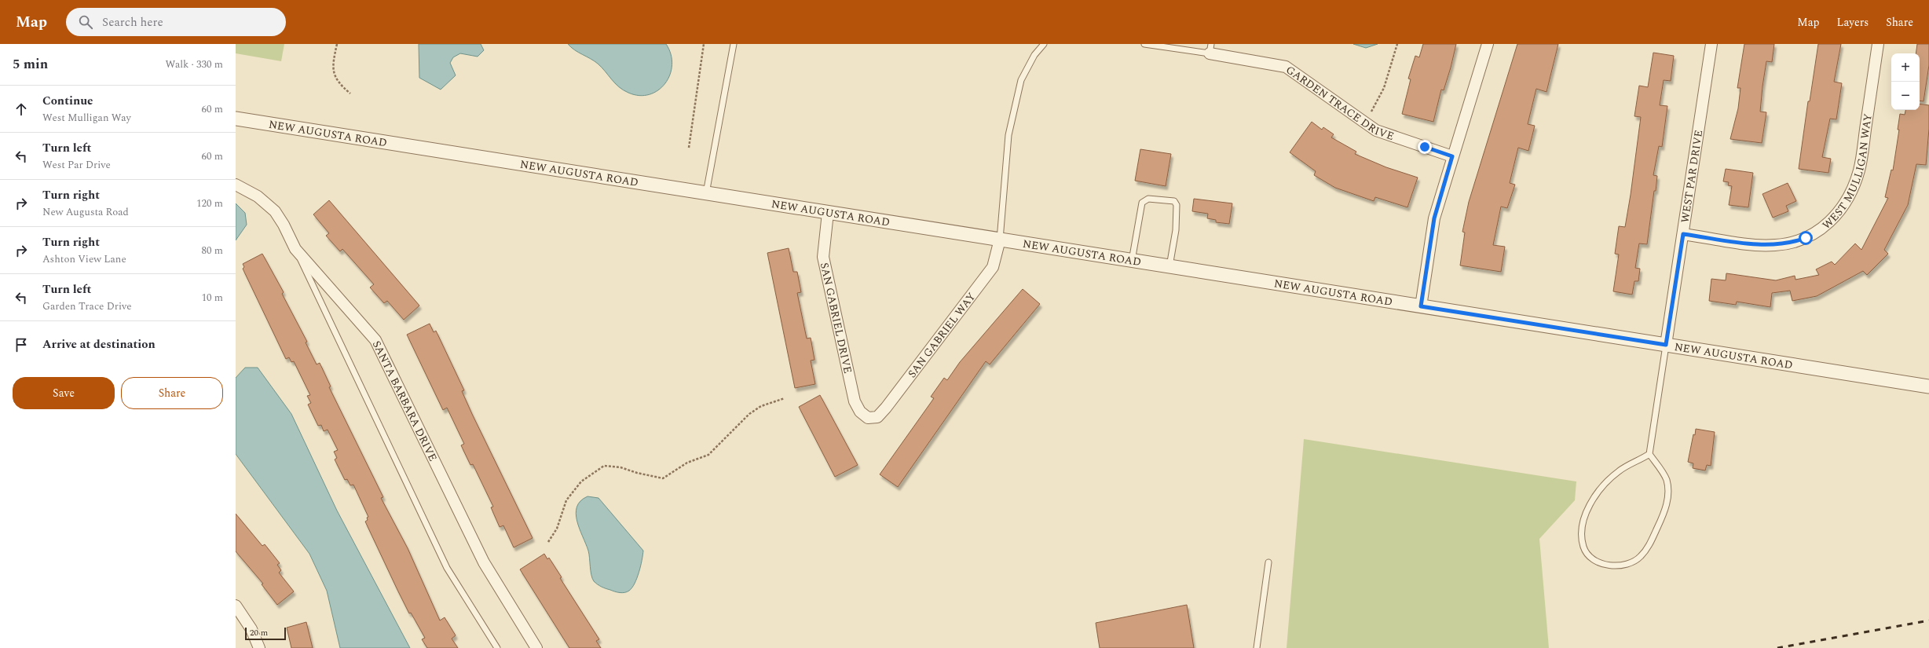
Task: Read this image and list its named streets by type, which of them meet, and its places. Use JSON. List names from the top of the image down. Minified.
{"streets":{"street":["GARDEN TRACE DRIVE","NEW AUGUSTA ROAD","WEST MULLIGAN WAY","WEST PAR DRIVE","SAN GABRIEL DRIVE","SAN GABRIEL WAY","SANTA BARBARA DRIVE"]},"crossings":[["NEW AUGUSTA ROAD","WEST PAR DRIVE"],["NEW AUGUSTA ROAD","SAN GABRIEL DRIVE"],["NEW AUGUSTA ROAD","SAN GABRIEL WAY"],["WEST MULLIGAN WAY","WEST PAR DRIVE"],["SAN GABRIEL DRIVE","SAN GABRIEL WAY"]],"scale_bar":"20 m","page":{"header":"Map","search":"Search here","nav":["Map","Layers","Share"],"heading":["5 min","Walk · 330 m"],"map_buttons":["+","−"],"list":[["Continue","West Mulligan Way","60 m"],["Turn left","West Par Drive","60 m"],["Turn right","New Augusta Road","120 m"],["Turn right","Ashton View Lane","80 m"],["Turn left","Garden Trace Drive","10 m"],"Arrive at destination"],"buttons":["Save","Share"],"scale":"20 m"}}
